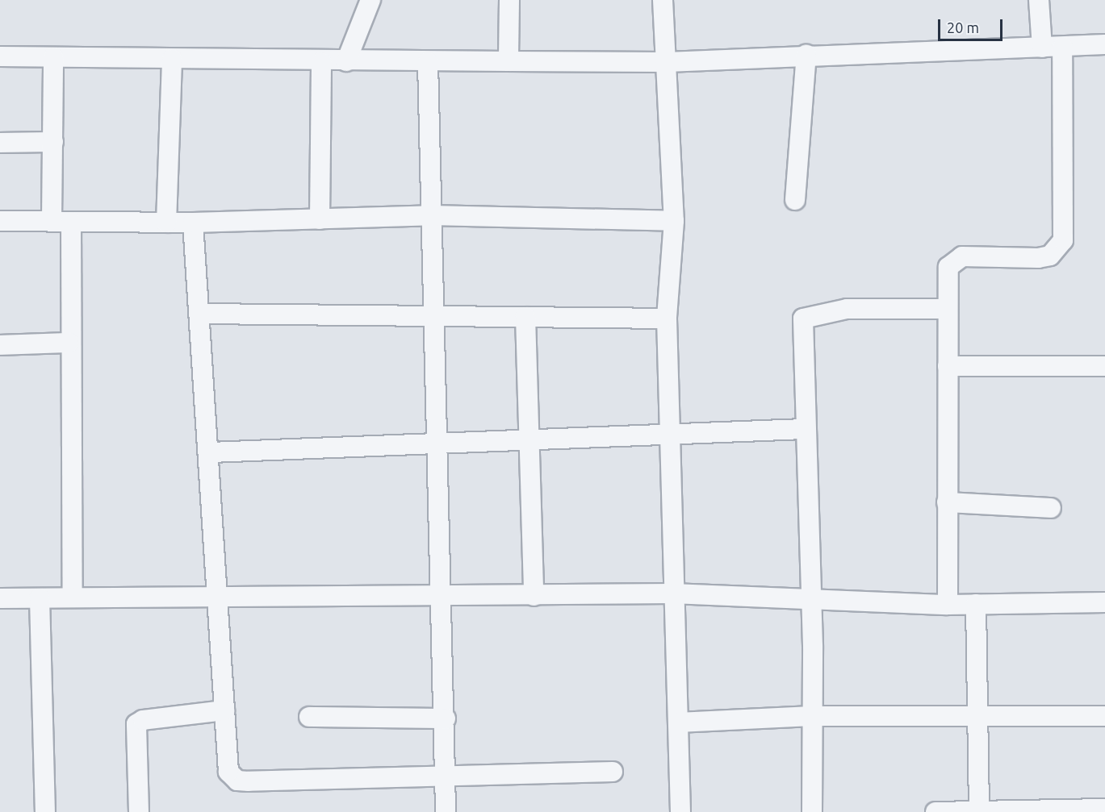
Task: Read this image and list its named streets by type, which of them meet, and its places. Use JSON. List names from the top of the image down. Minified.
{"scale_bar":"20 m"}
